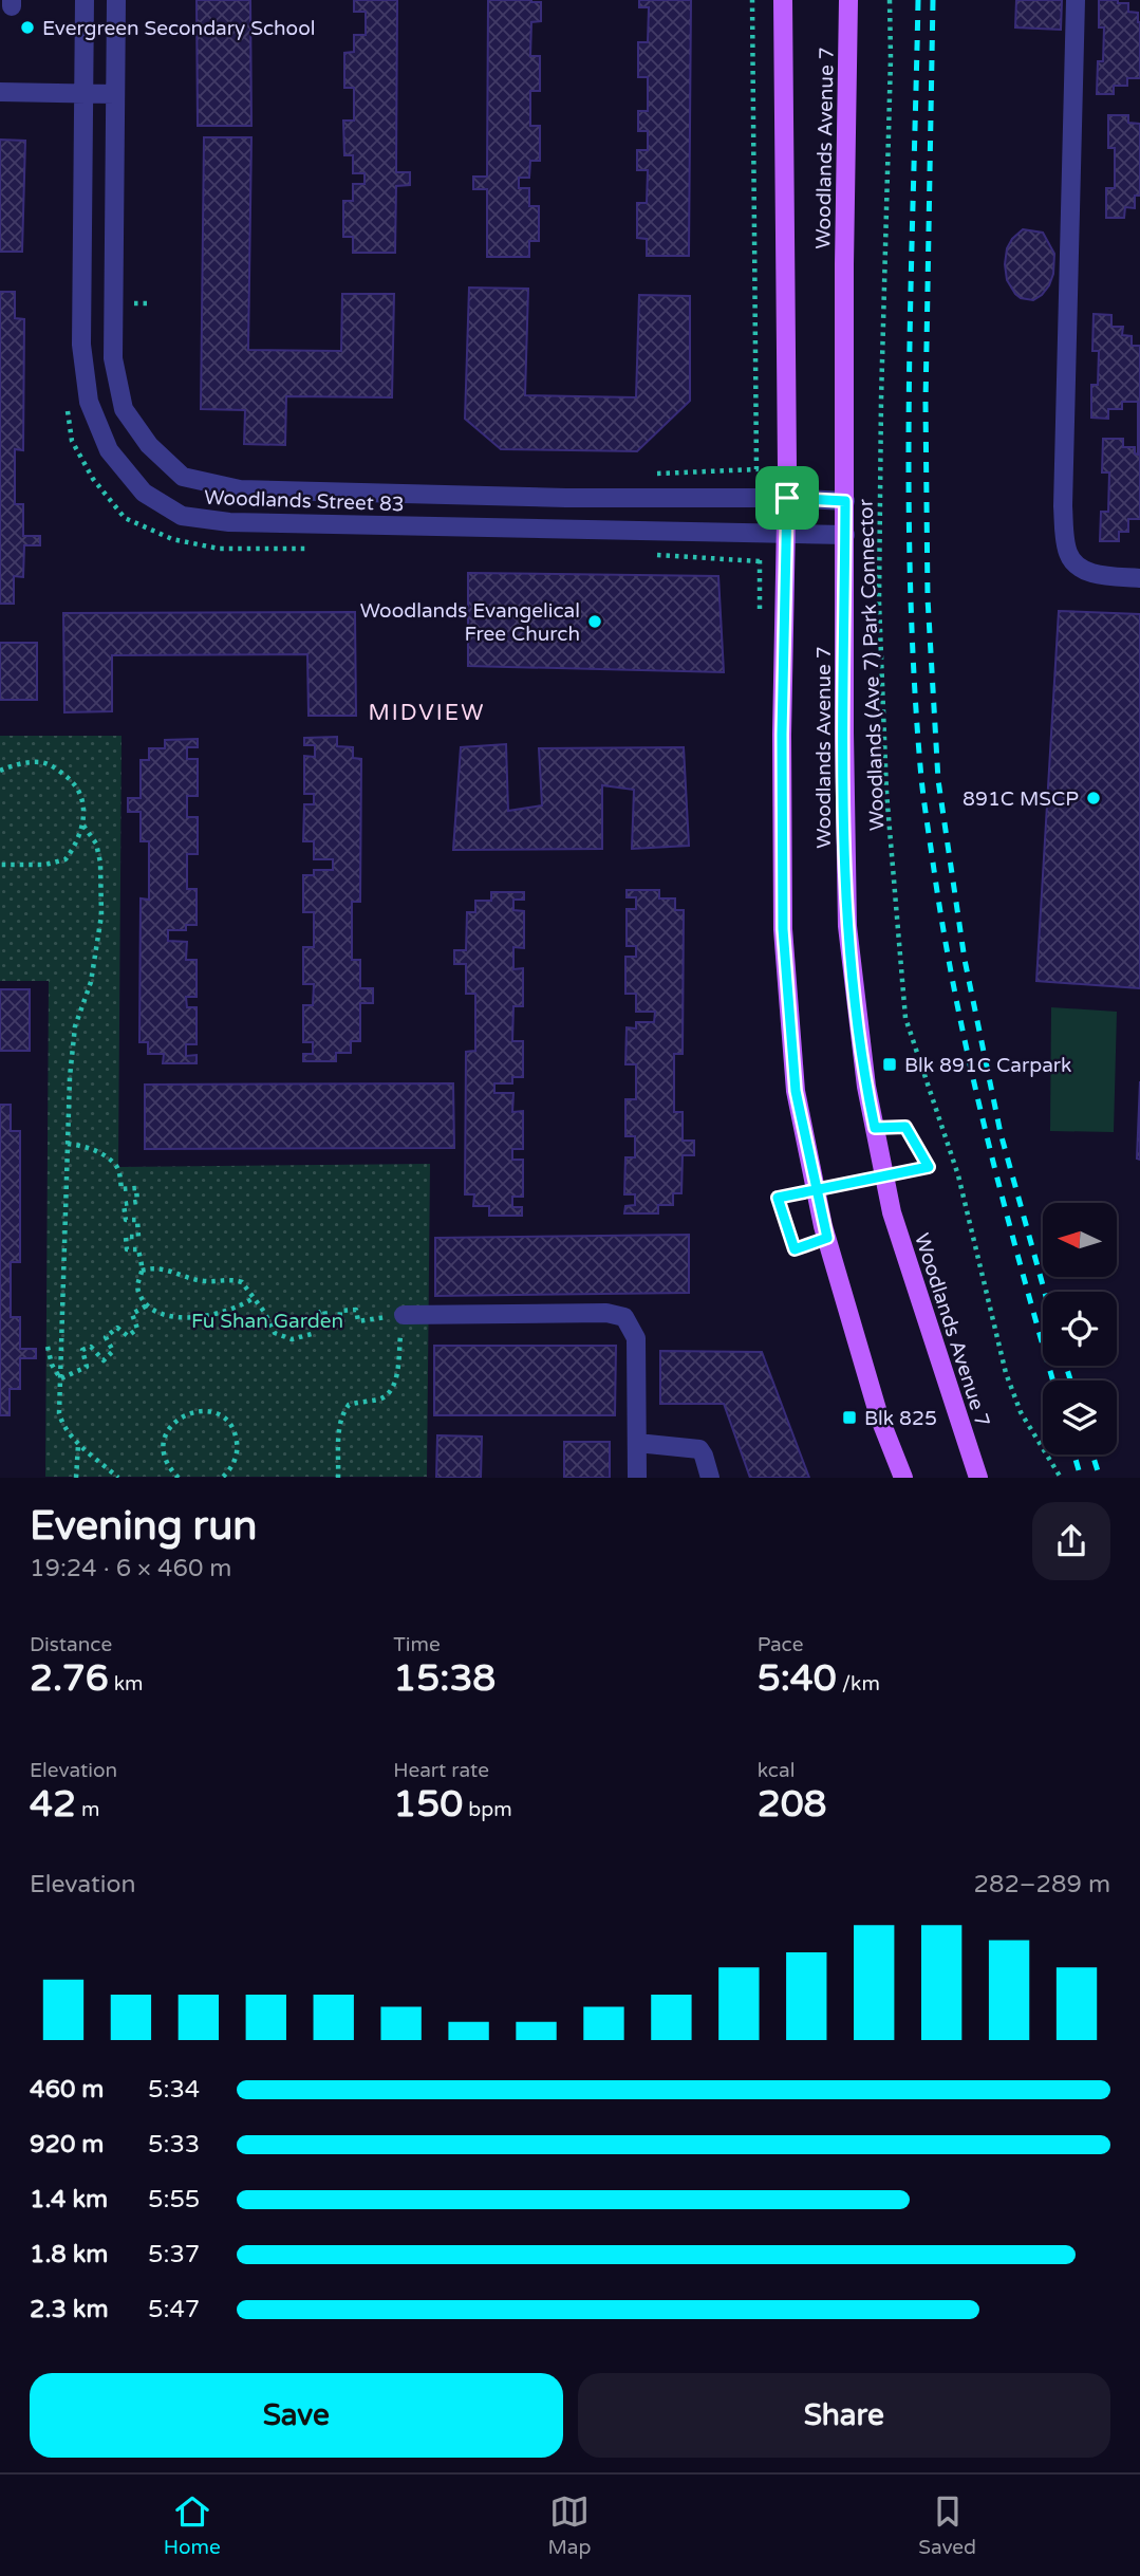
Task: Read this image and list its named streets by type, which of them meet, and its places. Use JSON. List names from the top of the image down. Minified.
{"streets":{"main road":["Woodlands Avenue 7"],"street":["Woodlands Street 83"],"path":["Woodlands (Ave 7) Park Connector"]},"crossings":[["Woodlands Avenue 7","Woodlands Street 83"]],"districts":["MIDVIEW"],"parks":["Fu Shan Garden"],"places":{"other":["Evergreen Secondary School","Woodlands Evangelical Free Church","891C MSCP"],"transit":["Blk 891C Carpark","Blk 825"]},"north":"left","page":{"heading":["Evening run","19:24 · 6 × 460 m"],"stats":[["Distance","2.76 km"],["Time","15:38"],["Pace","5:40 /km"],["Elevation","42 m"],["Heart rate","150 bpm"],["kcal","208"]],"chart":["Elevation","282–289 m"],"list":[{"name":"460 m","note":"5:34"},{"name":"920 m","note":"5:33"},{"name":"1.4 km","note":"5:55"},{"name":"1.8 km","note":"5:37"},{"name":"2.3 km","note":"5:47"}],"buttons":["Save","Share"],"tabs":["Home","Map","Saved"]}}
